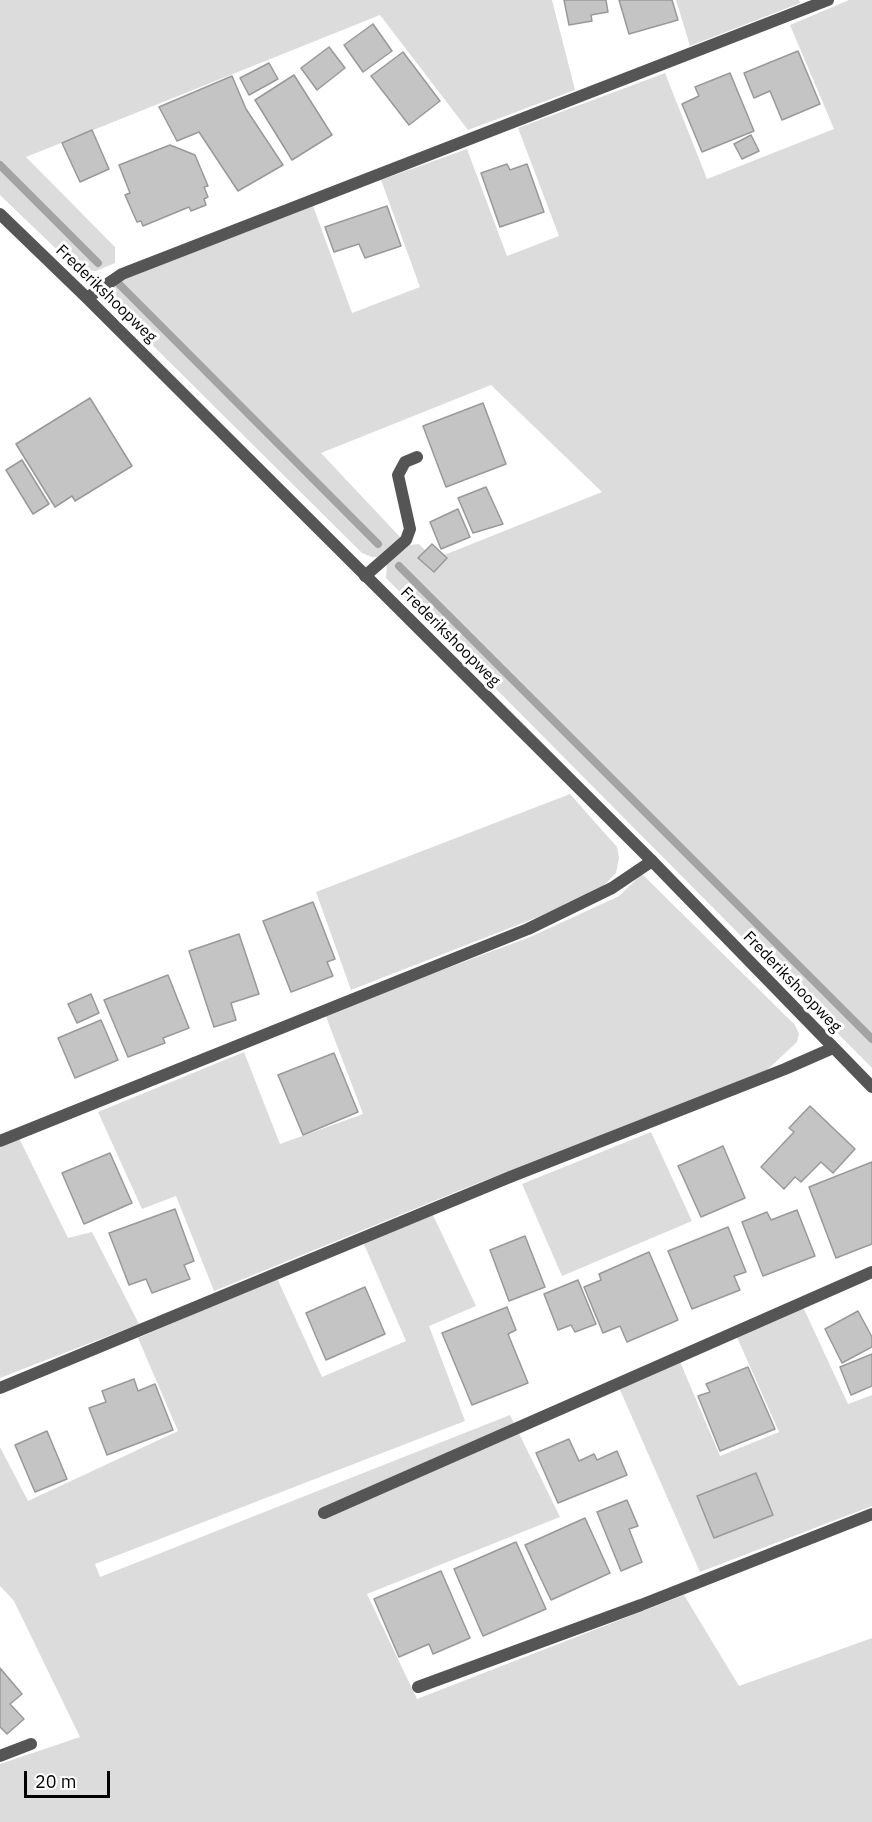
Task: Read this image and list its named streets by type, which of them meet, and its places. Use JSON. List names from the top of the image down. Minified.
{"streets":{"street":["Frederikshoopweg"]},"scale_bar":"20 m"}
